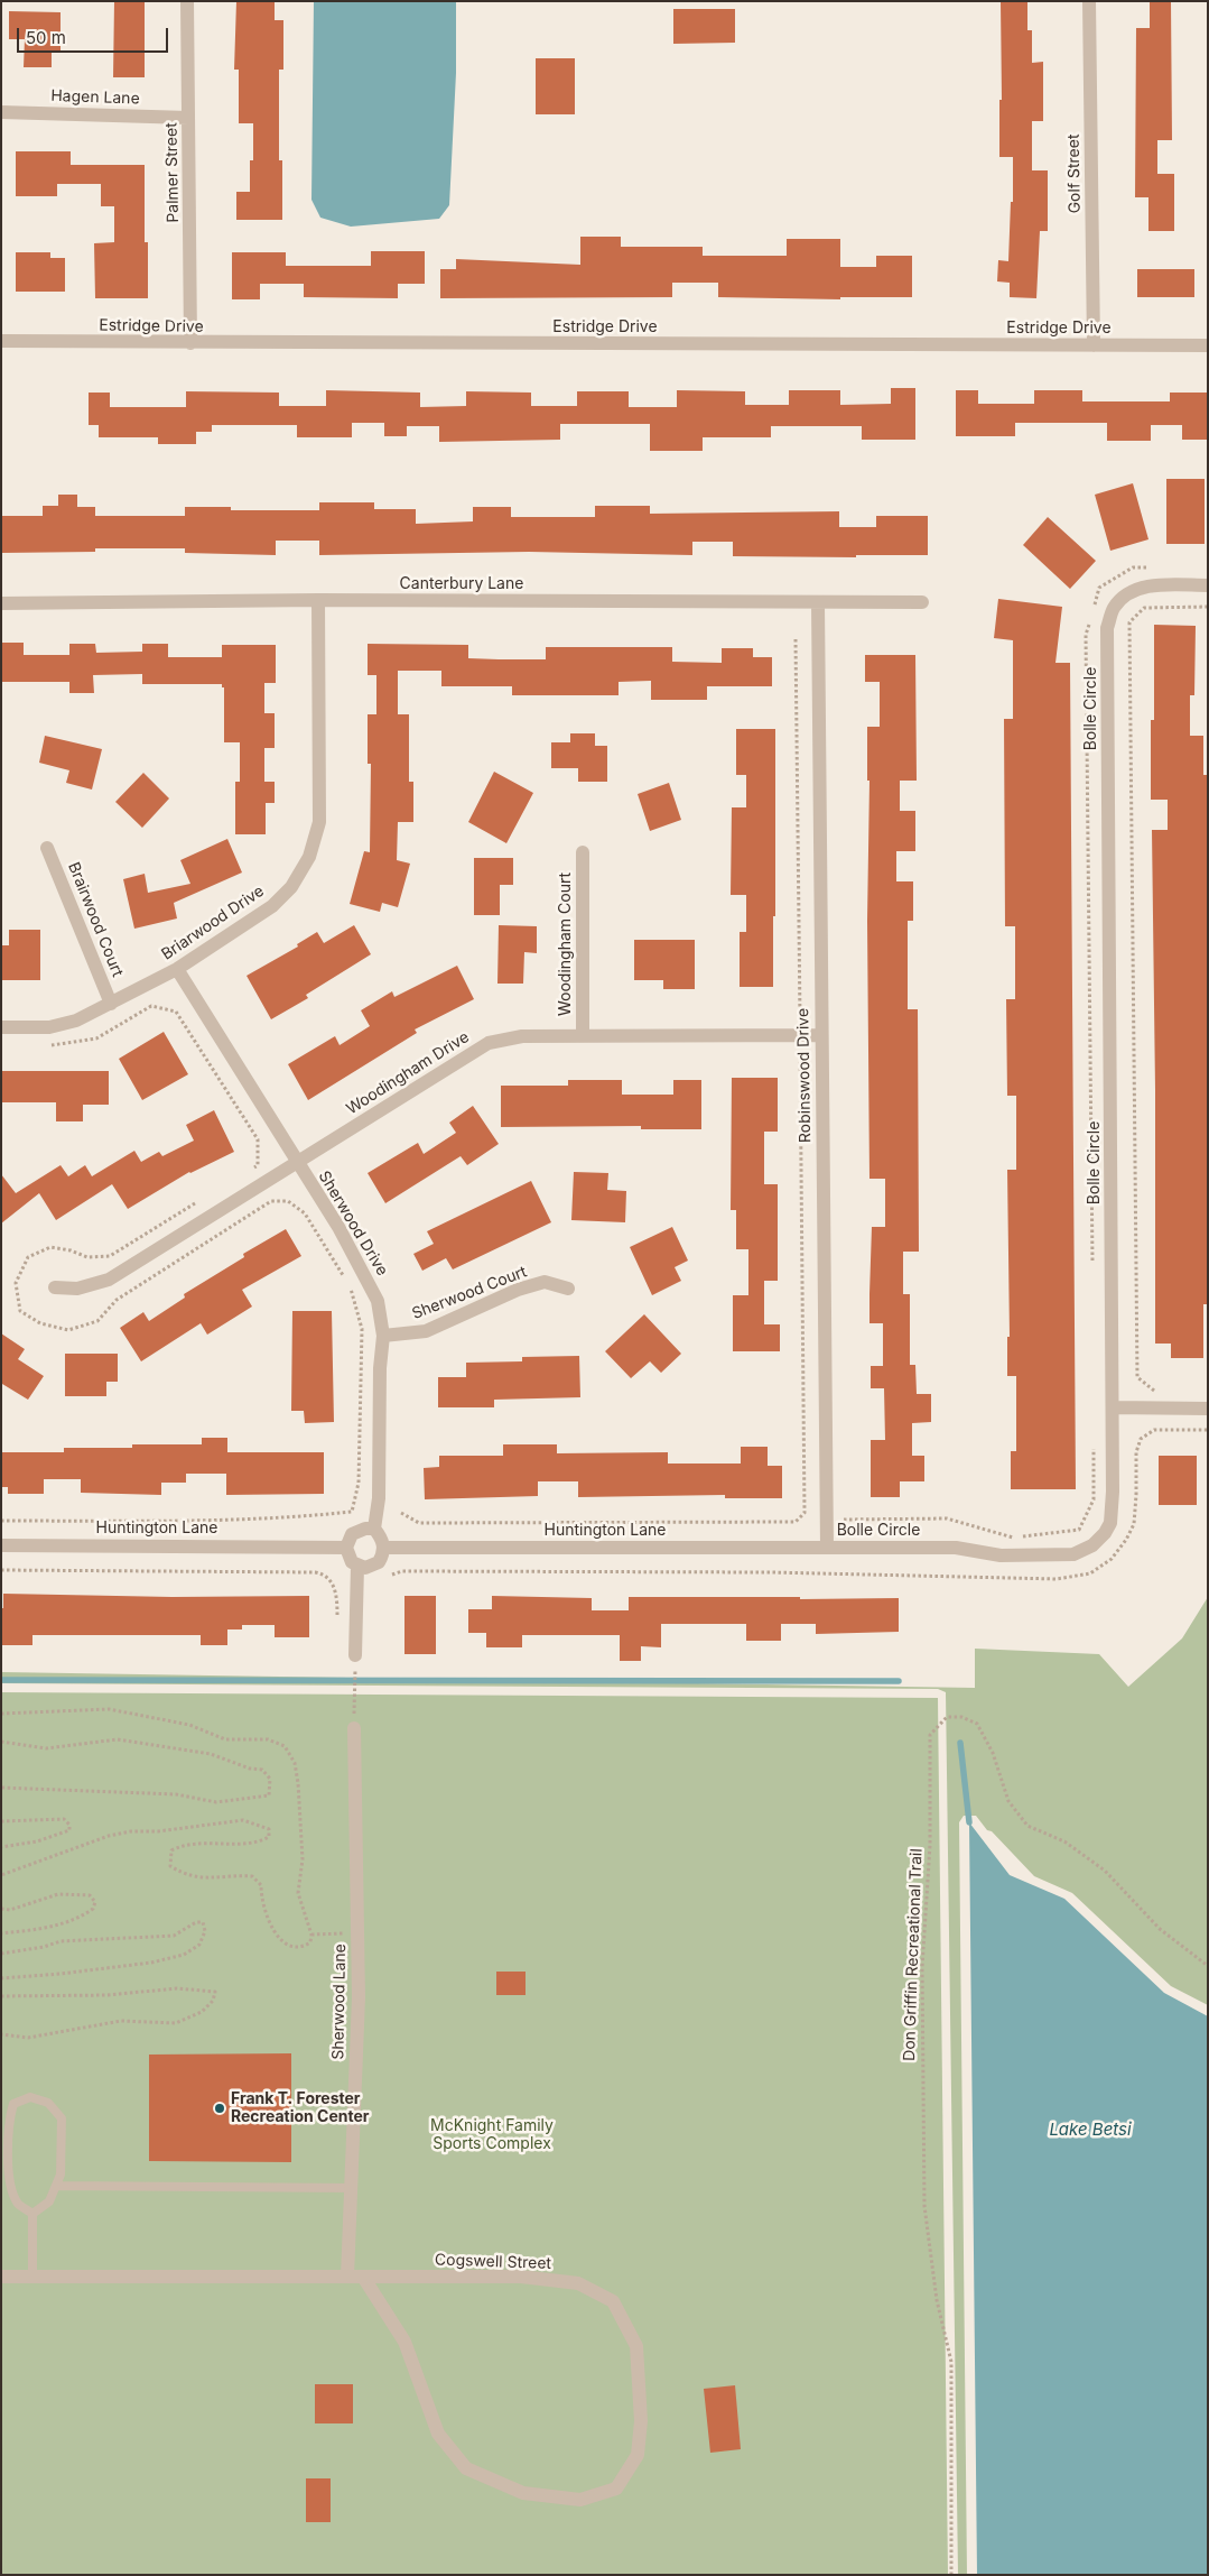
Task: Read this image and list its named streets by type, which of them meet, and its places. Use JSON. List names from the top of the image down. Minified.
{"streets":{"street":["Hagen Lane","Palmer Street","Golf Street","Estridge Drive","Canterbury Lane","Bolle Circle","Brairwood Court","Briarwood Drive","Woodingham Court","Woodingham Drive","Robinswood Drive","Sherwood Drive","Sherwood Court","Huntington Lane","Sherwood Lane","Cogswell Street"],"path":["Don Griffin Recreational Trail"]},"crossings":[["Hagen Lane","Palmer Street"],["Palmer Street","Estridge Drive"],["Golf Street","Estridge Drive"],["Canterbury Lane","Briarwood Drive"],["Canterbury Lane","Robinswood Drive"],["Bolle Circle","Robinswood Drive"],["Bolle Circle","Huntington Lane"],["Brairwood Court","Briarwood Drive"],["Briarwood Drive","Sherwood Drive"],["Woodingham Court","Woodingham Drive"],["Woodingham Drive","Robinswood Drive"],["Woodingham Drive","Sherwood Drive"],["Robinswood Drive","Huntington Lane"],["Sherwood Drive","Sherwood Court"],["Sherwood Drive","Huntington Lane"],["Sherwood Lane","Cogswell Street"]],"water":["Lake Betsi"],"parks":["McKnight Family Sports Complex"],"places":["Frank T. Forester Recreation Center"],"scale_bar":"50 m"}
